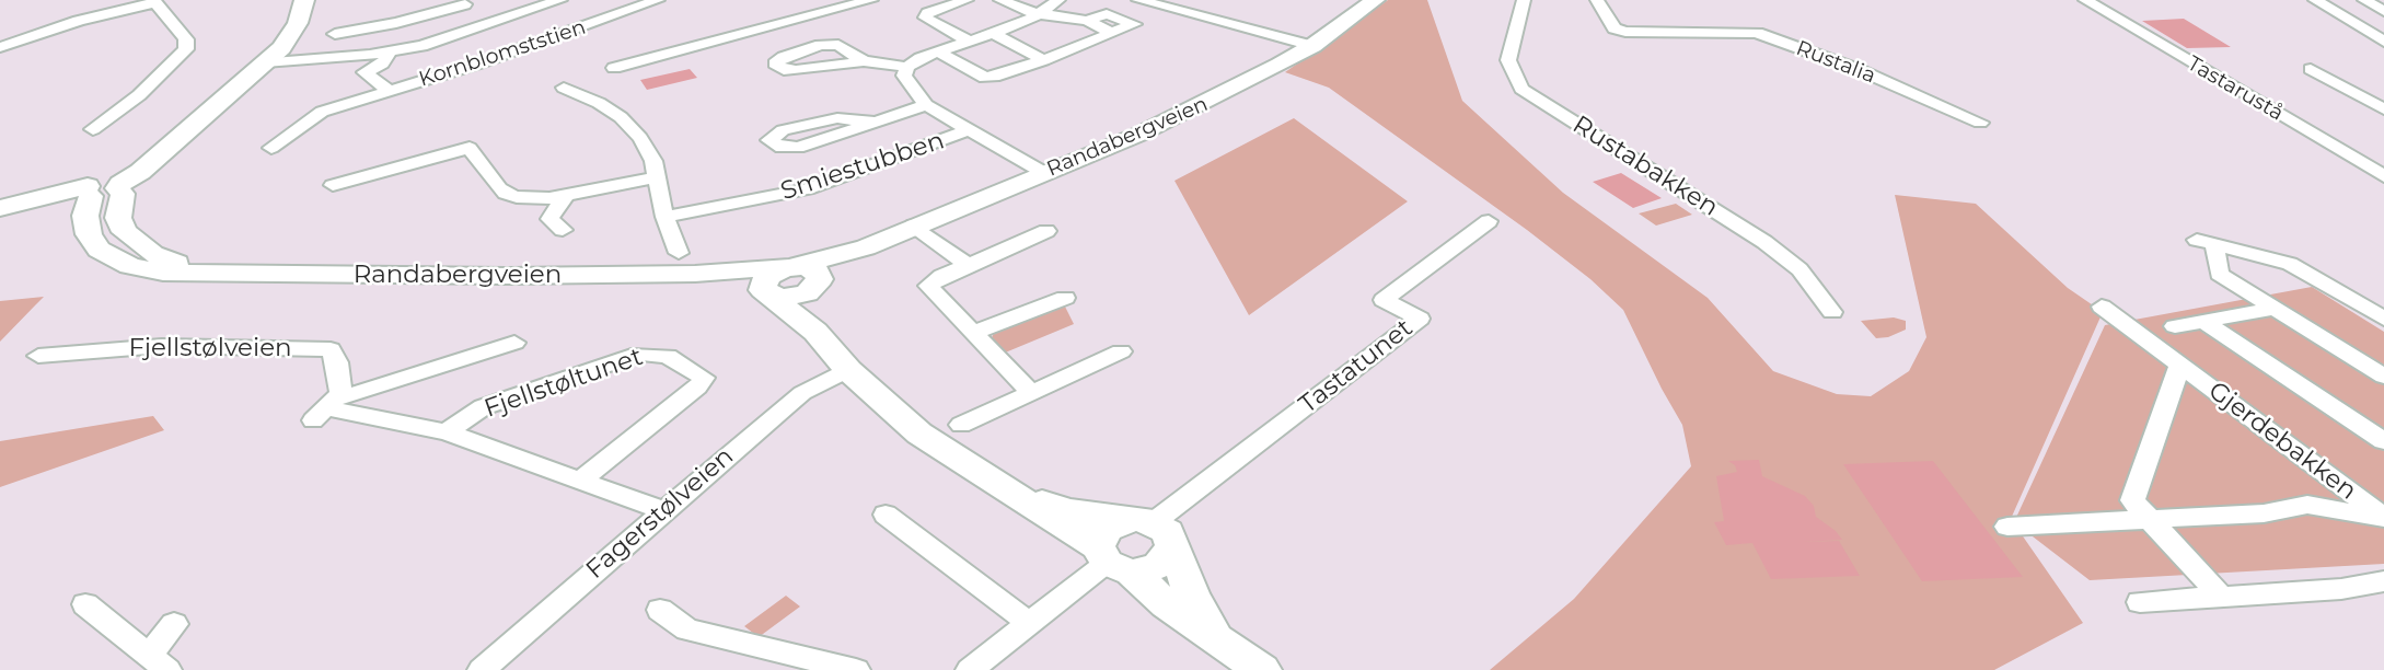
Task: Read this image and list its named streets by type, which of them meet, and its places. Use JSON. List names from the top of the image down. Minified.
{"streets":{"main road":["Randabergveien"],"street":["Kornblomststien","Rustalia","Tastarustå","Smiestubben","Rustabakken","Fjellstølveien","Tastatunet","Fjellstøltunet","Gjerdebakken","Fagerstølveien"]},"crossings":[["Fjellstølveien","Fjellstøltunet"],["Fjellstøltunet","Fagerstølveien"]]}
